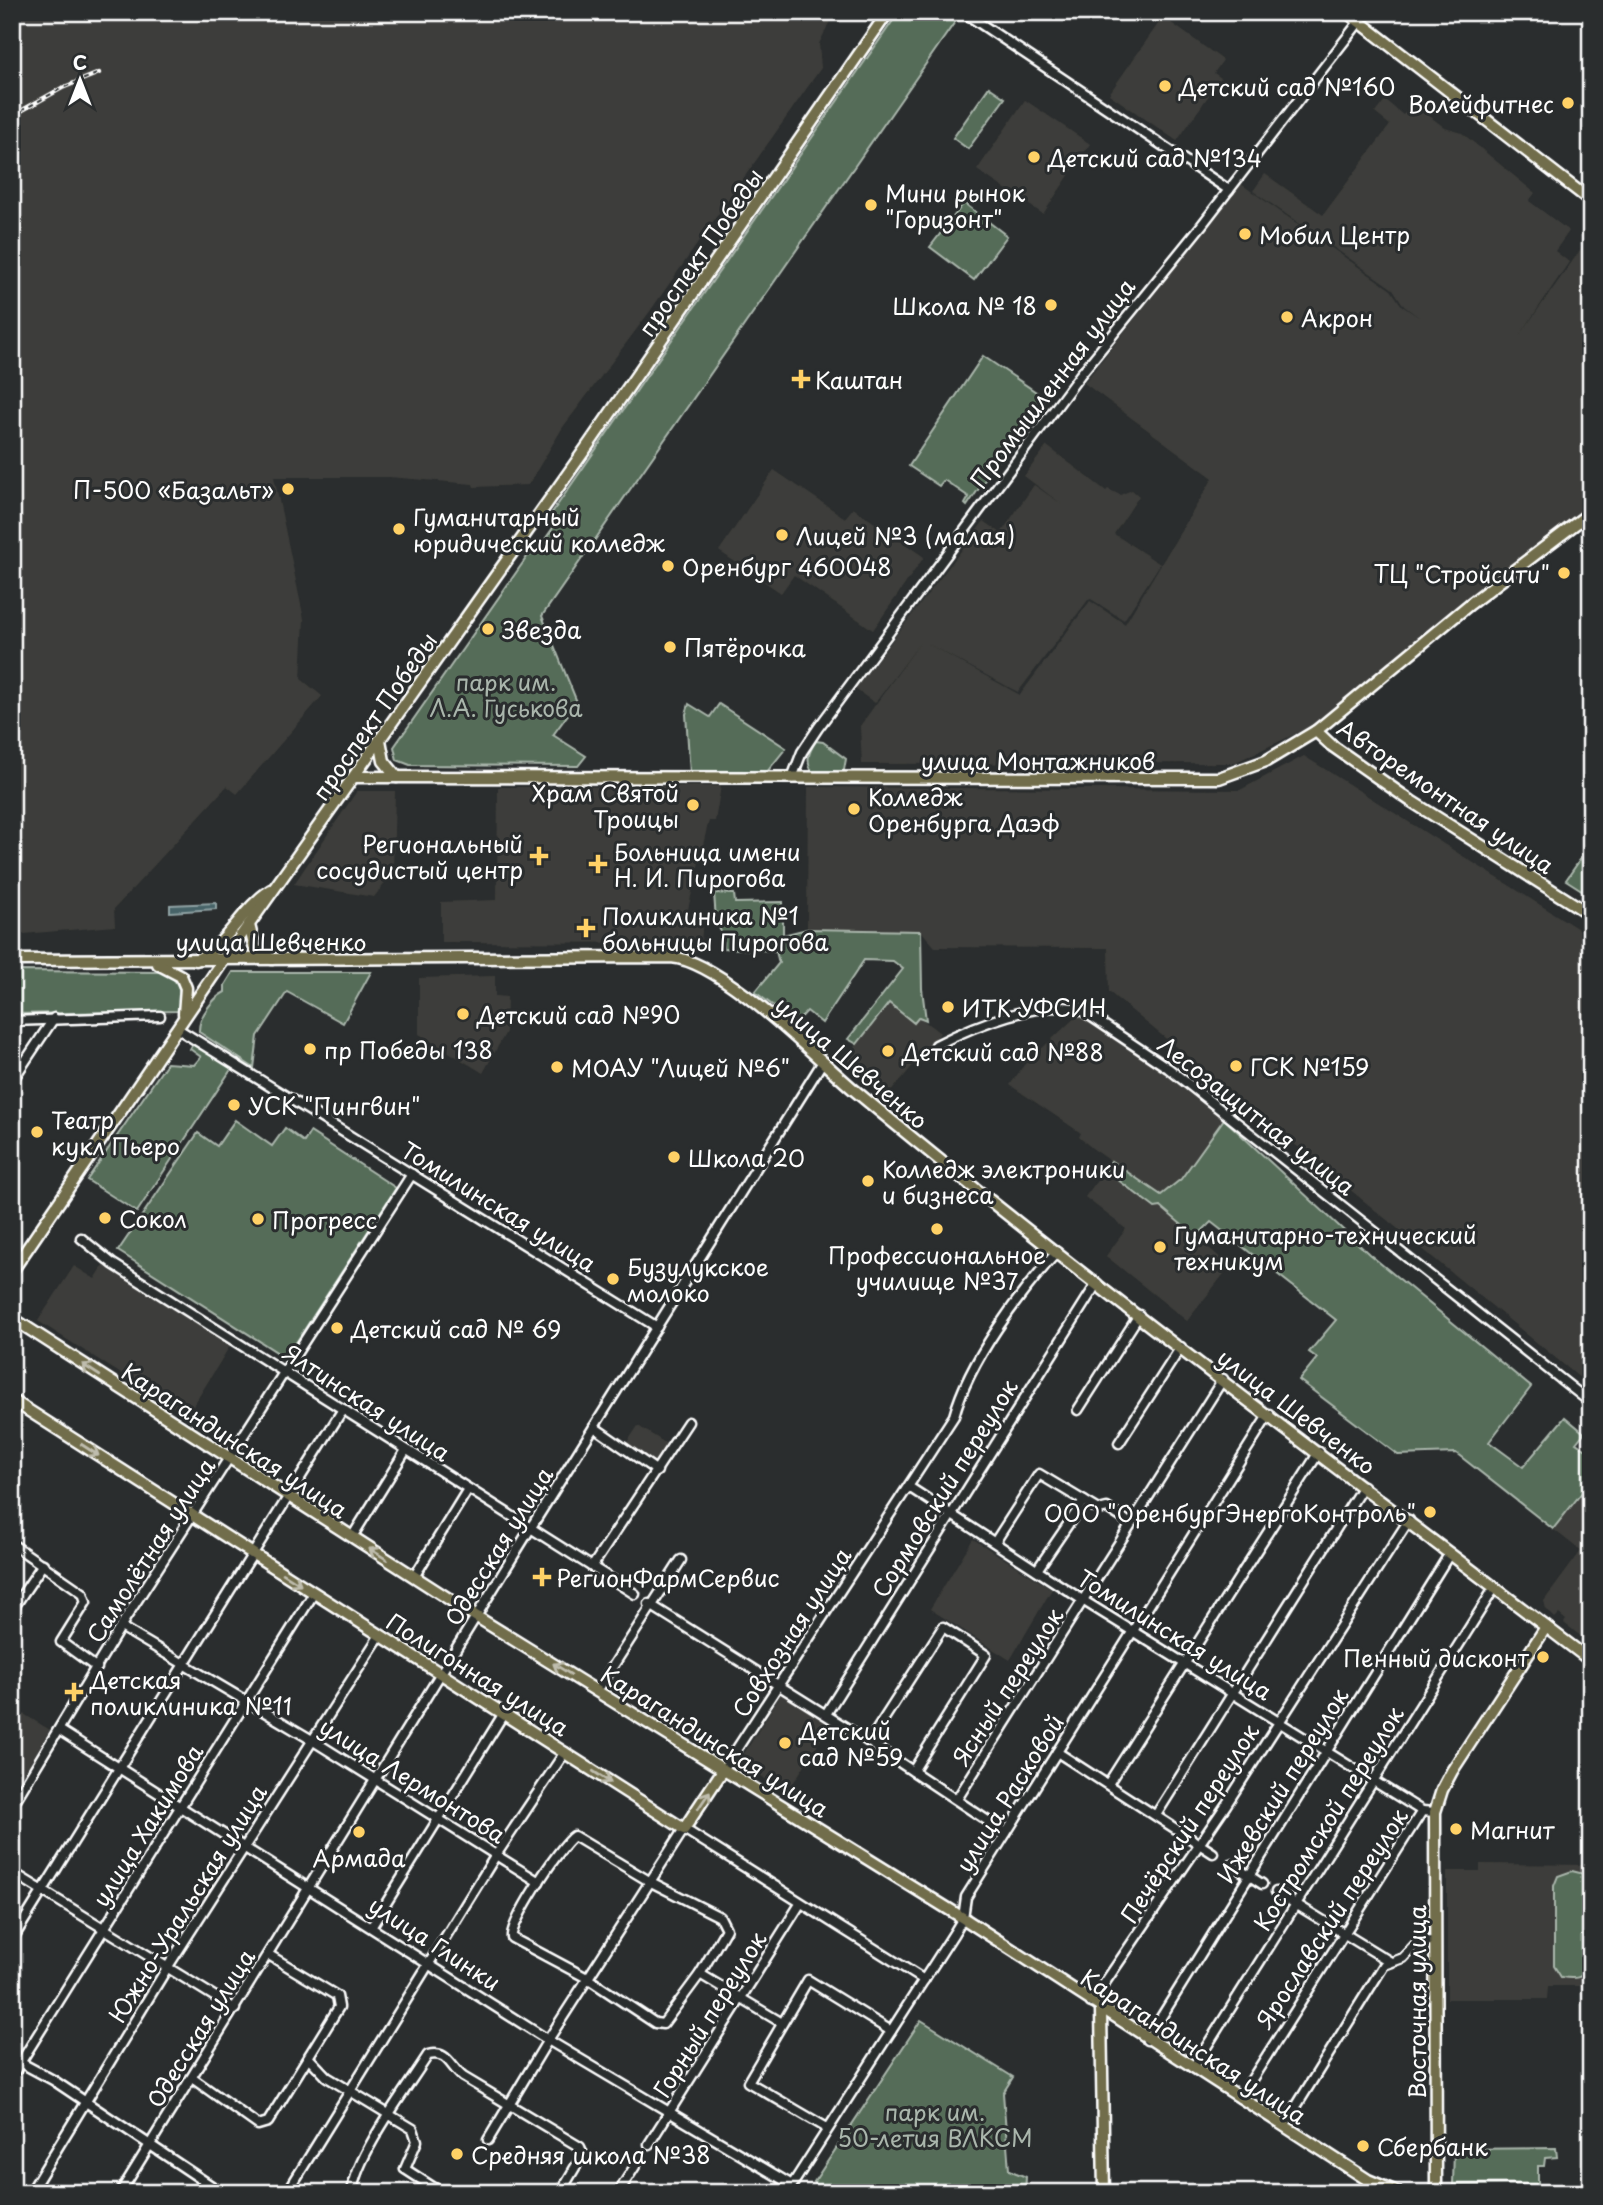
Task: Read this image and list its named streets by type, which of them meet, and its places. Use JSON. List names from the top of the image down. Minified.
{"streets":{"main road":["проспект Победы","улица Монтажников","Авторемонтная улица","улица Шевченко","Карагандинская улица","Совхозная улица","Полигонная улица","Ярославский переулок","Восточная улица"],"street":["Промышленная улица","Лесозащитная улица","Томилинская улица","Ялтинская улица","Сормовский переулок","Одесская улица","Самолётная улица","Ясный переулок","улица Лермонтова","Ижевский переулок","улица Расковой","Костромской переулок","Печёрский переулок","улица Хакимова","Южно-Уральская улица","улица Глинки","Горный переулок"]},"crossings":[["проспект Победы","улица Монтажников"],["проспект Победы","улица Шевченко"],["проспект Победы","Томилинская улица"],["Промышленная улица","улица Монтажников"],["улица Монтажников","Авторемонтная улица"],["улица Шевченко","Сормовский переулок"],["улица Шевченко","Одесская улица"],["улица Шевченко","Совхозная улица"],["улица Шевченко","Ясный переулок"],["улица Шевченко","Ижевский переулок"],["улица Шевченко","улица Расковой"],["улица Шевченко","Костромской переулок"],["улица Шевченко","Печёрский переулок"],["улица Шевченко","Ярославский переулок"],["Томилинская улица","Сормовский переулок"],["Томилинская улица","Одесская улица"],["Томилинская улица","Самолётная улица"],["Томилинская улица","Совхозная улица"],["Томилинская улица","Ясный переулок"],["Томилинская улица","Ижевский переулок"],["Томилинская улица","улица Расковой"],["Томилинская улица","Костромской переулок"],["Томилинская улица","Печёрский переулок"],["Томилинская улица","Ярославский переулок"],["Ялтинская улица","Одесская улица"],["Ялтинская улица","Самолётная улица"],["Карагандинская улица","Одесская улица"],["Карагандинская улица","Самолётная улица"],["Карагандинская улица","Совхозная улица"],["Карагандинская улица","Ижевский переулок"],["Карагандинская улица","улица Расковой"],["Карагандинская улица","Костромской переулок"],["Карагандинская улица","Печёрский переулок"],["Карагандинская улица","Ярославский переулок"],["Одесская улица","Полигонная улица"],["Одесская улица","улица Лермонтова"],["Одесская улица","улица Глинки"],["Самолётная улица","Полигонная улица"],["Самолётная улица","улица Лермонтова"],["Самолётная улица","улица Глинки"],["Совхозная улица","Полигонная улица"],["Совхозная улица","улица Глинки"],["Полигонная улица","улица Расковой"],["Полигонная улица","улица Хакимова"],["Полигонная улица","Южно-Уральская улица"],["Полигонная улица","Горный переулок"],["улица Лермонтова","улица Хакимова"],["улица Лермонтова","Южно-Уральская улица"],["улица Расковой","улица Глинки"],["улица Хакимова","улица Глинки"],["Южно-Уральская улица","улица Глинки"],["Ярославский переулок","Восточная улица"],["улица Глинки","Горный переулок"]],"one_way":["Полигонная улица"],"parks":["парк им. Л.А. Гуськова","парк им. 50-летия ВЛКСМ"],"places":{"other":["Детский сад №160","Волейфитнес","Детский сад №134","Мини рынок \"Горизонт\"","Мобил Центр","Школа № 18","Акрон","П-500 «Базальт»","Гуманитарный юридический колледж","Лицей №3 (малая)","Оренбург 460048","ТЦ \"Стройсити\"","Звезда","Пятёрочка","Храм Святой Троицы","Колледж Оренбурга Даэф","ИТК УФСИН","Детский сад №90","пр Победы 138","Детский сад №88","ГСК №159","МОАУ \"Лицей №6\"","УСК \"Пингвин\"","Театр кукл Пьеро","Школа 20","Колледж электроники и бизнеса","Сокол","Прогресс","Профессиональное училище №37","Гуманитарно-технический техникум","Бузулукское молоко","Детский сад № 69","ООО \"ОренбургЭнергоКонтроль\"","Пенный дисконт","Детский сад №59","Магнит","Армада","Сбербанк","Средняя школа №38"],"health":["Каштан","Региональный сосудистый центр","Больница имени Н. И. Пирогова","Поликлиника №1 больницы Пирогова","РегионФармСервис","Детская поликлиника №11"]},"north":"top"}
